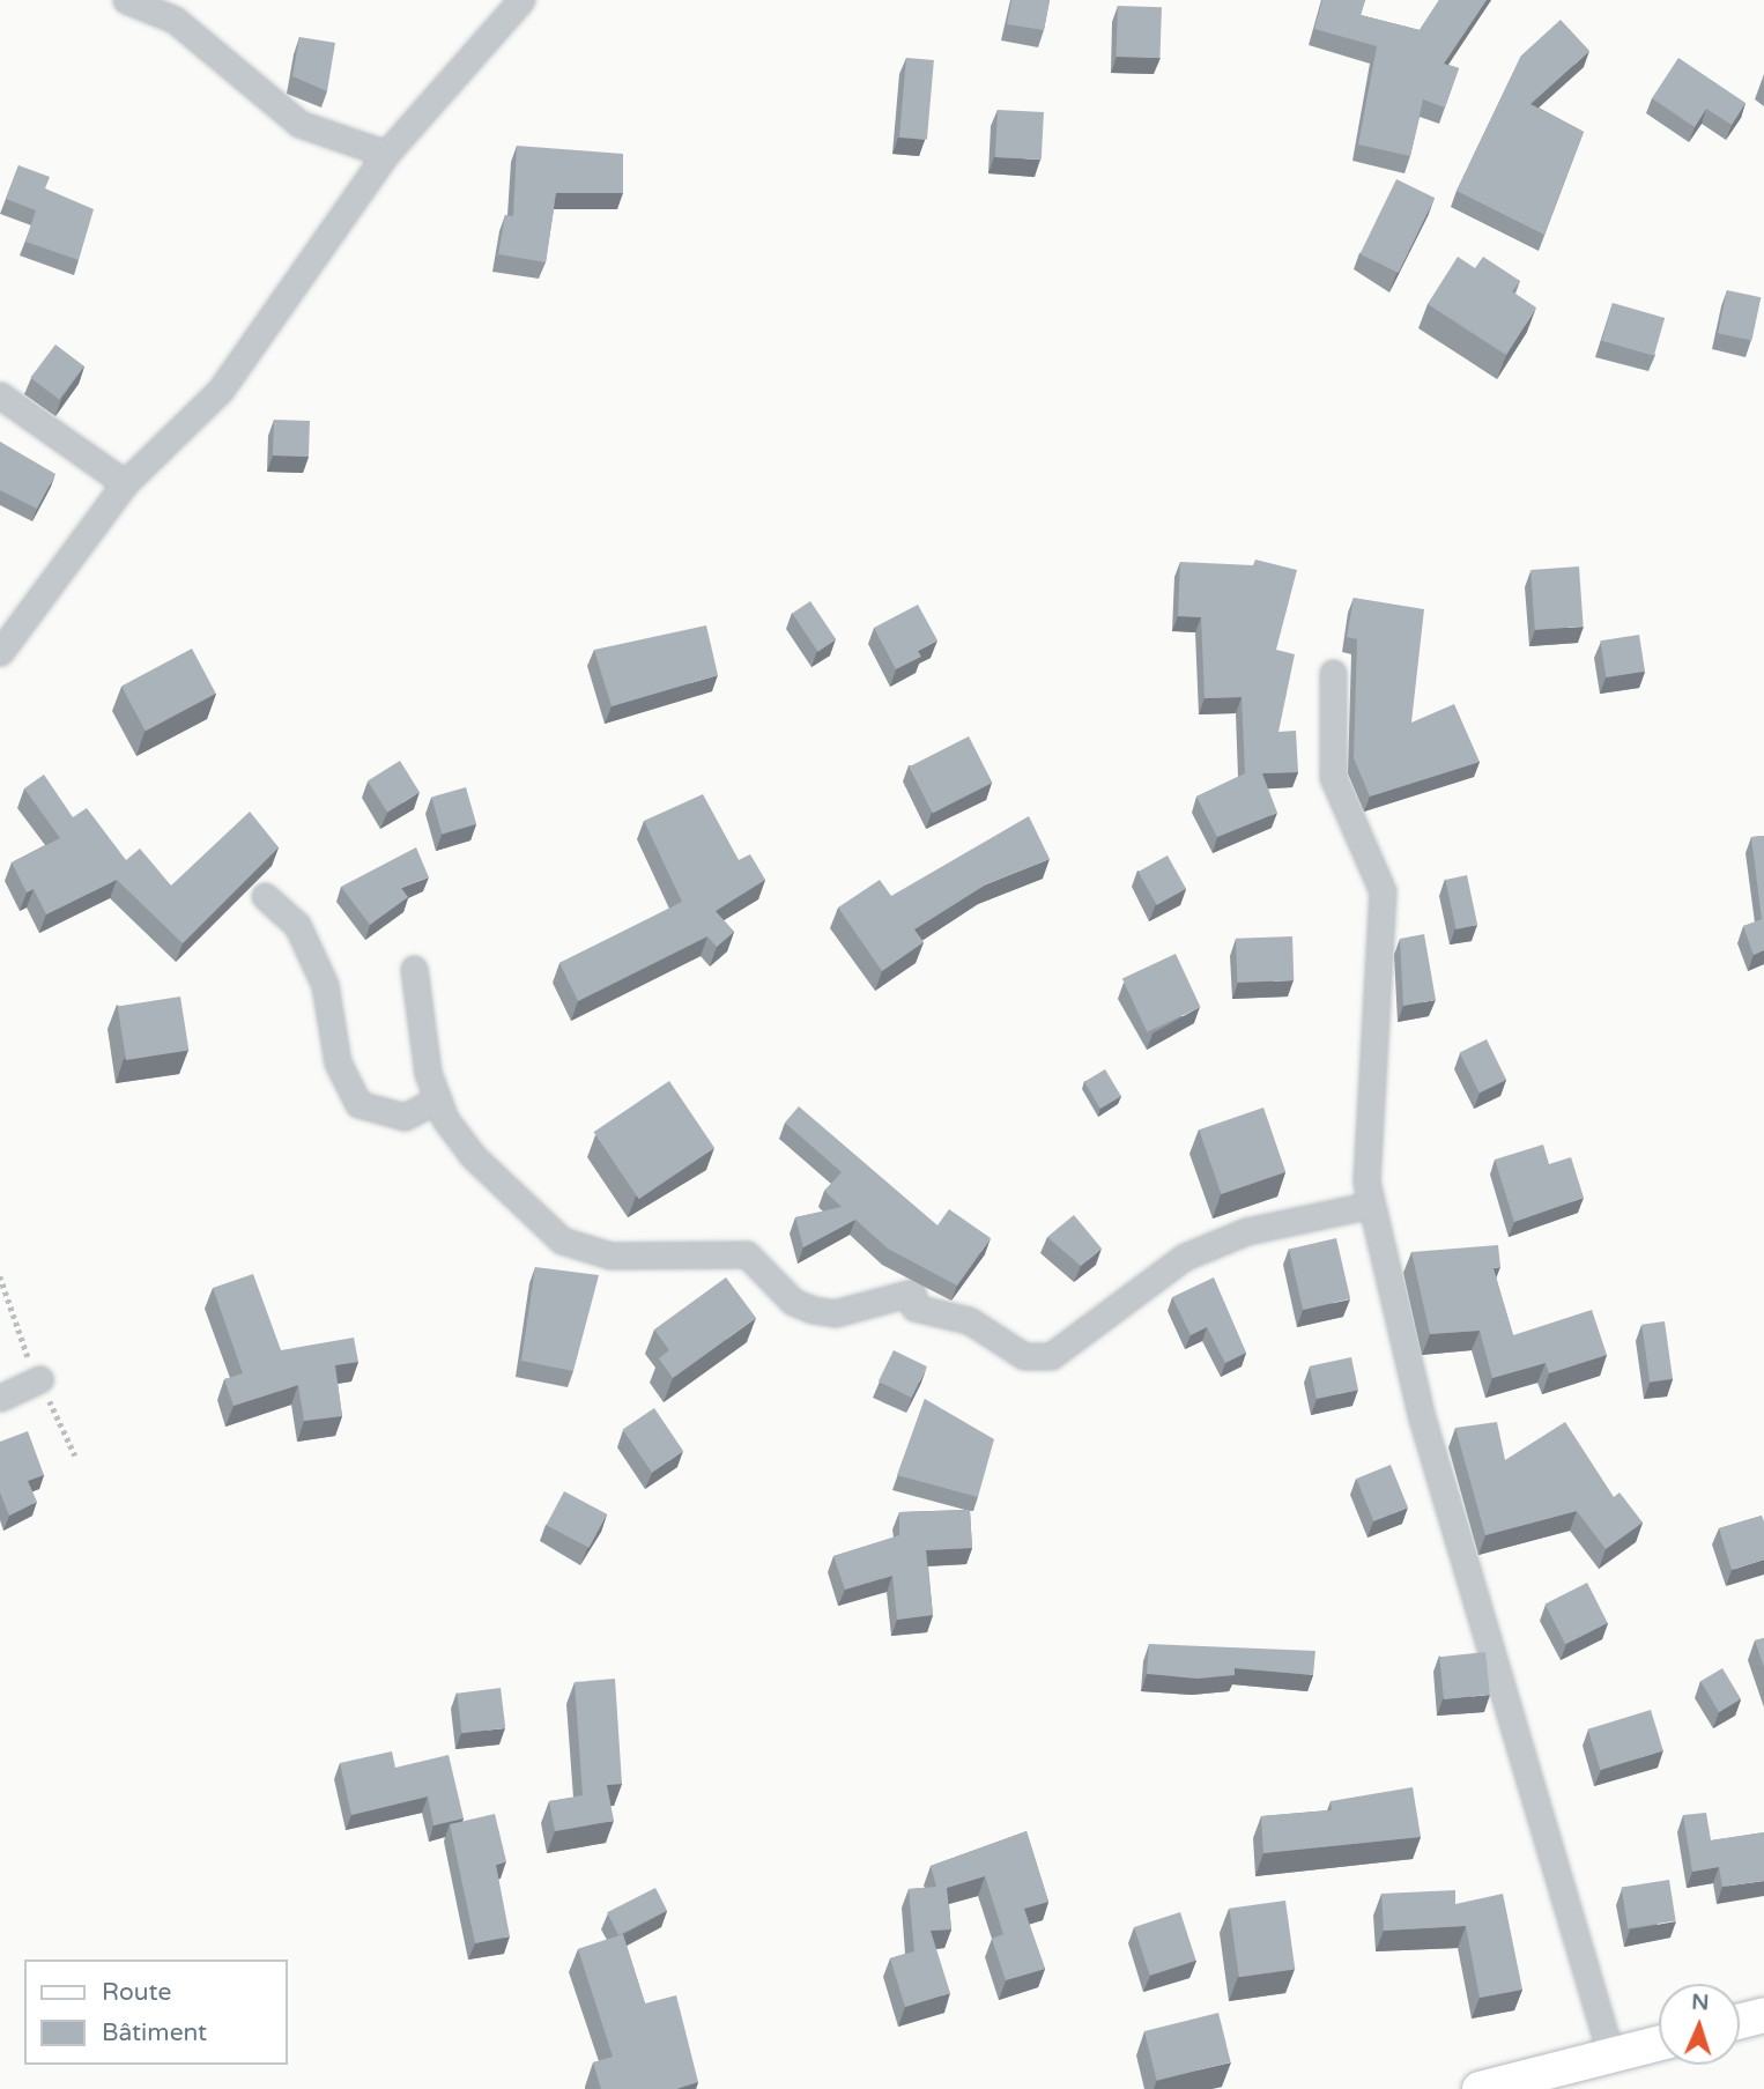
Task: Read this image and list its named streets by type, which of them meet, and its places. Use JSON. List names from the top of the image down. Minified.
{"legend":["Route","Bâtiment"],"north":"top"}
